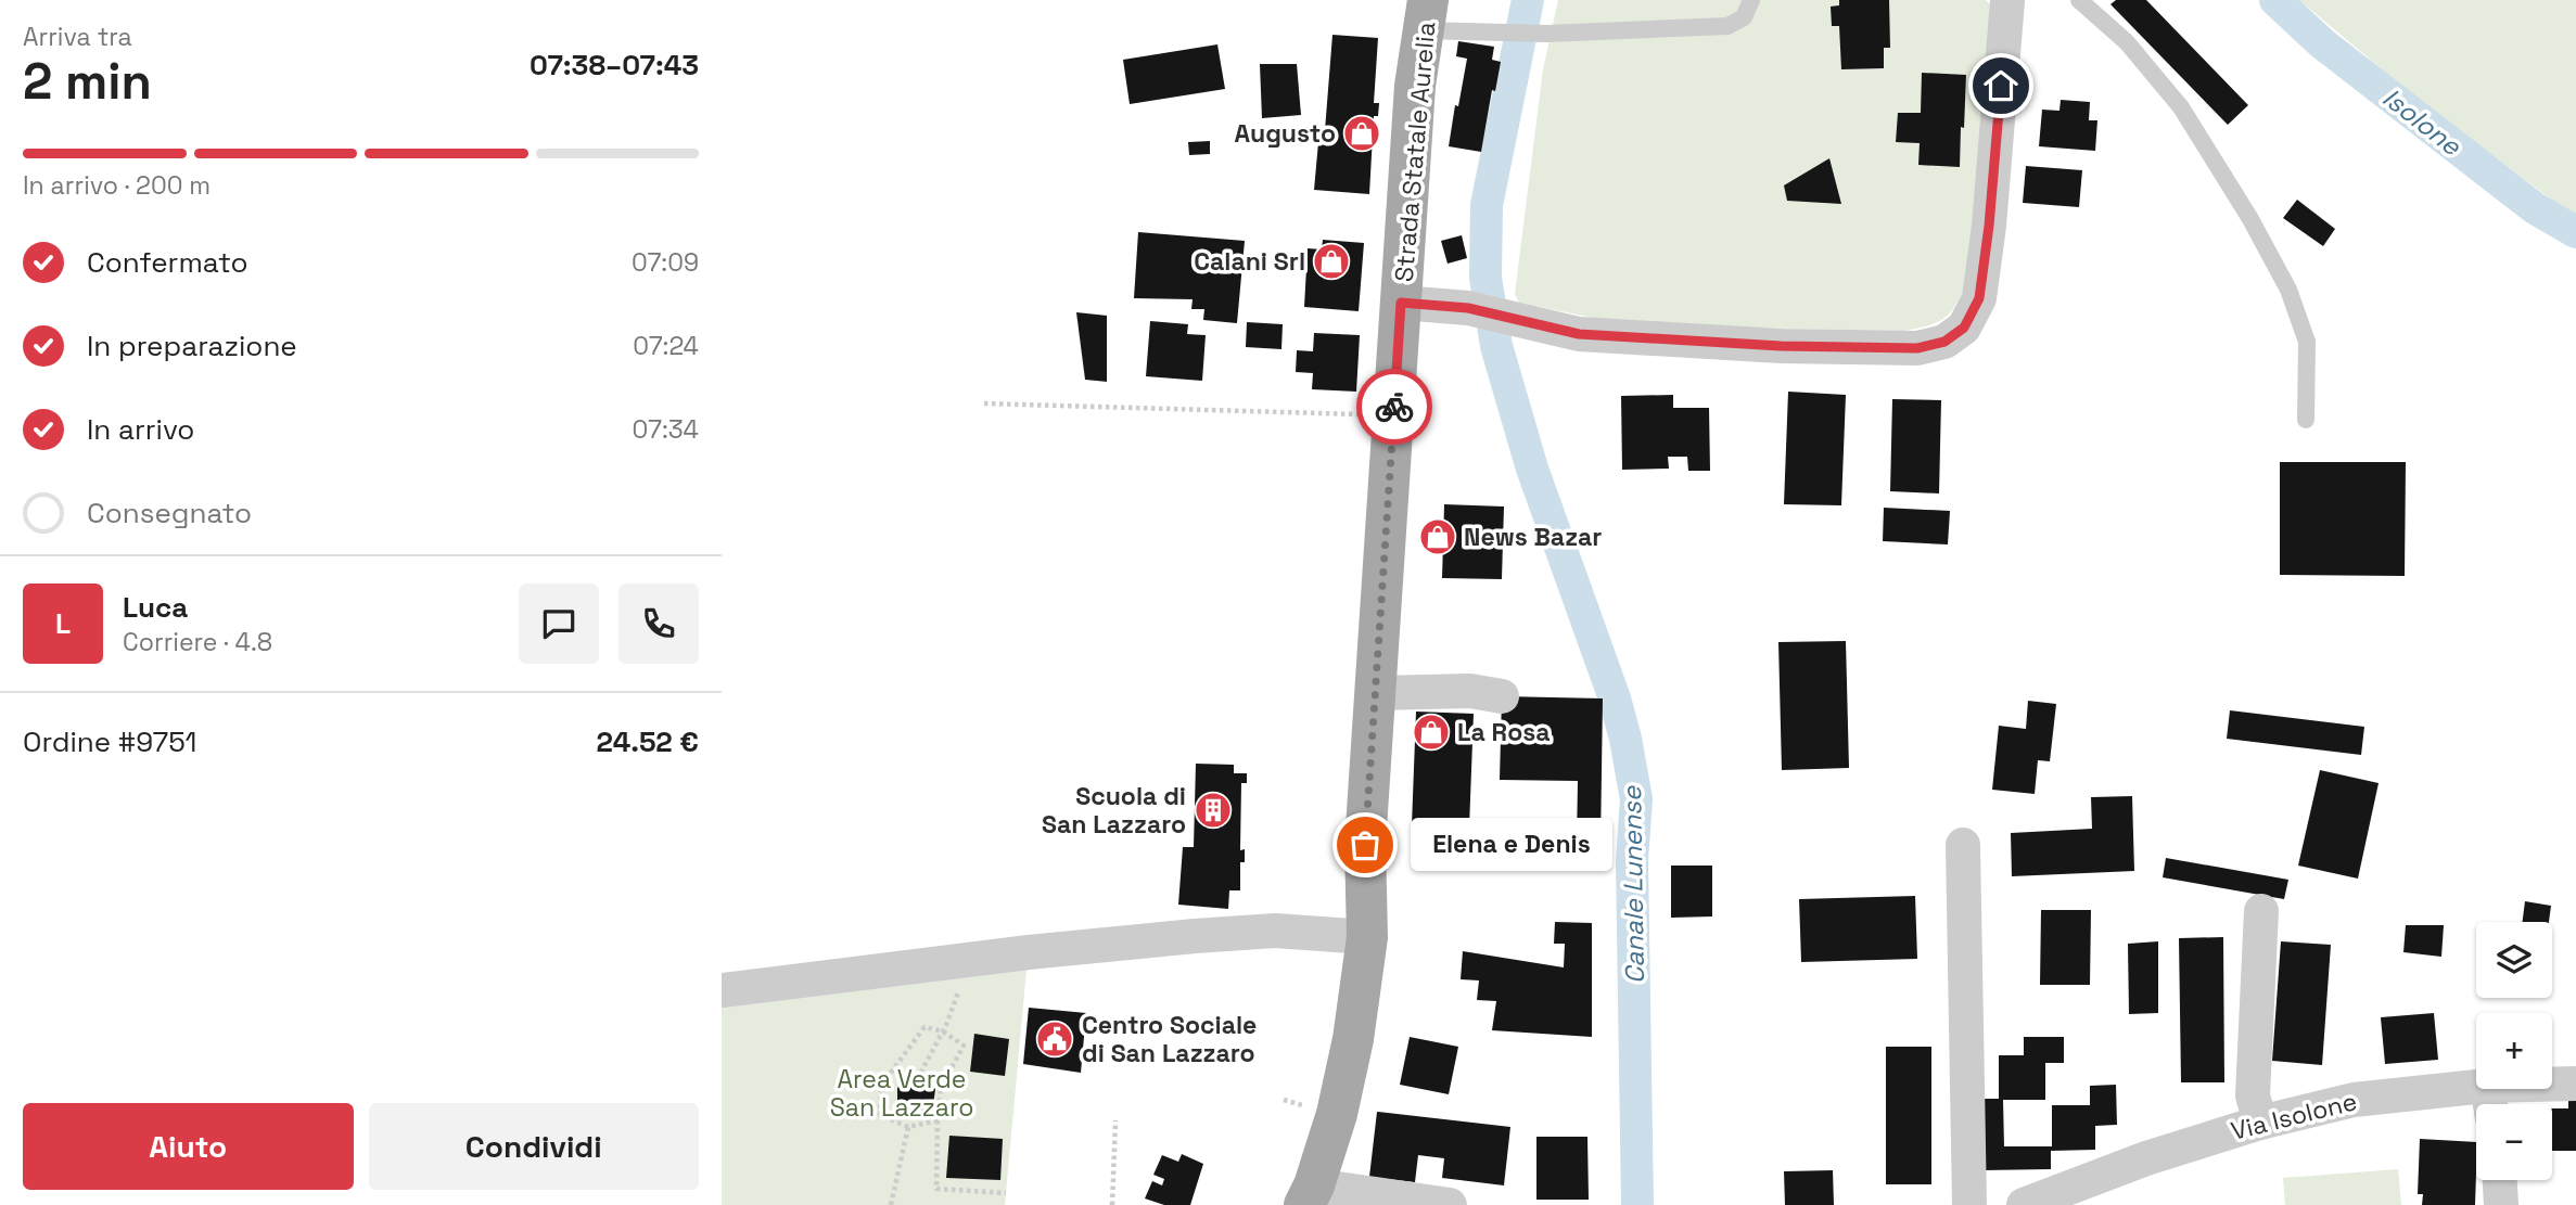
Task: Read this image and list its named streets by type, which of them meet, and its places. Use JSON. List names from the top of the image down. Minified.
{"streets":{"main road":["Strada Statale Aurelia"],"street":["Via Isolone"]},"water":["Isolone","Canale Lunense"],"parks":["Area Verde San Lazzaro"],"places":{"shop":["Augusto","Calani Srl","News Bazar","La Rosa"],"building":["Scuola di San Lazzaro"],"other":["Elena e Denis"],"public building":["Centro Sociale di San Lazzaro"]},"page":{"heading":["2 min","Arriva tra","07:38–07:43"],"panel":["Luca","Corriere · 4.8","Ordine #9751","24.52 €"],"bar":"In arrivo · 200 m","list":[["Confermato","07:09"],["In preparazione","07:24"],["In arrivo","07:34"],"Consegnato"],"round":"L","bubble":"Elena e Denis","map_buttons":["+","−"],"buttons":["Aiuto","Condividi"]}}
